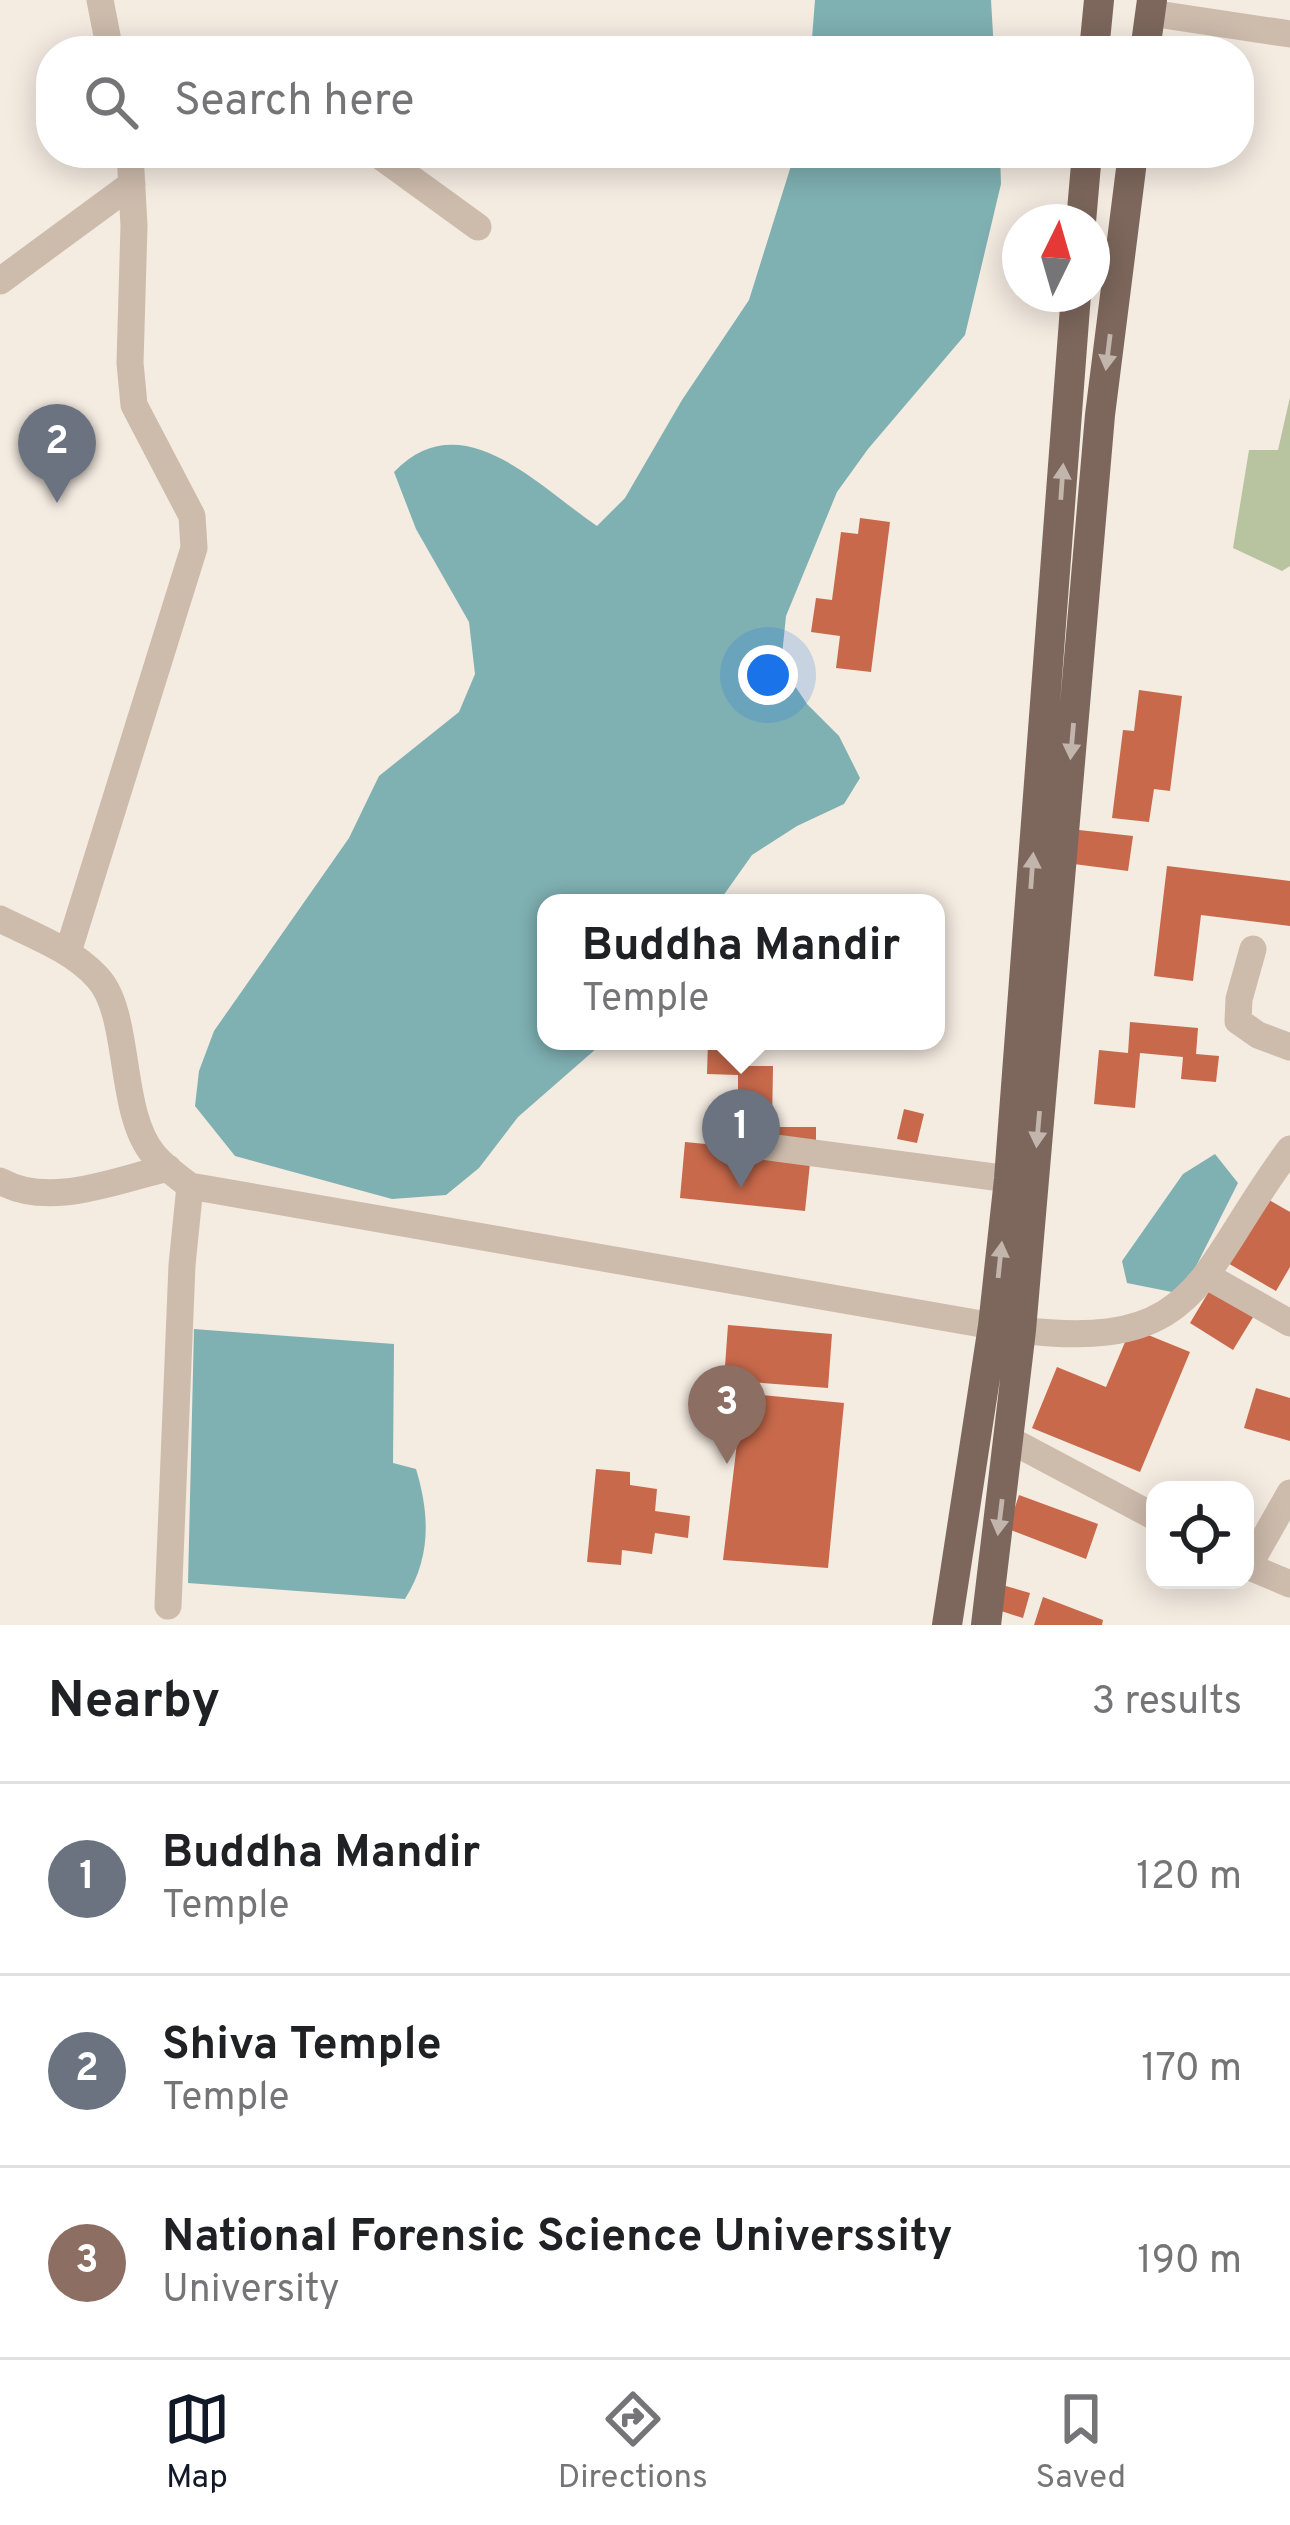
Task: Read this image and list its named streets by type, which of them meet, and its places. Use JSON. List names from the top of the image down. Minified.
{"north":"top","page":{"search":"Search here","pins":["2","1","3"],"popup":["Buddha Mandir","Temple"],"heading":["Nearby","3 results"],"list":[{"mark":"1","name":"Buddha Mandir","note":"Temple","value":"120 m"},{"mark":"2","name":"Shiva Temple","note":"Temple","value":"170 m"},{"mark":"3","name":"National Forensic Science Universsity","note":"University","value":"190 m"}],"nav":["Map","Directions","Saved"]}}
